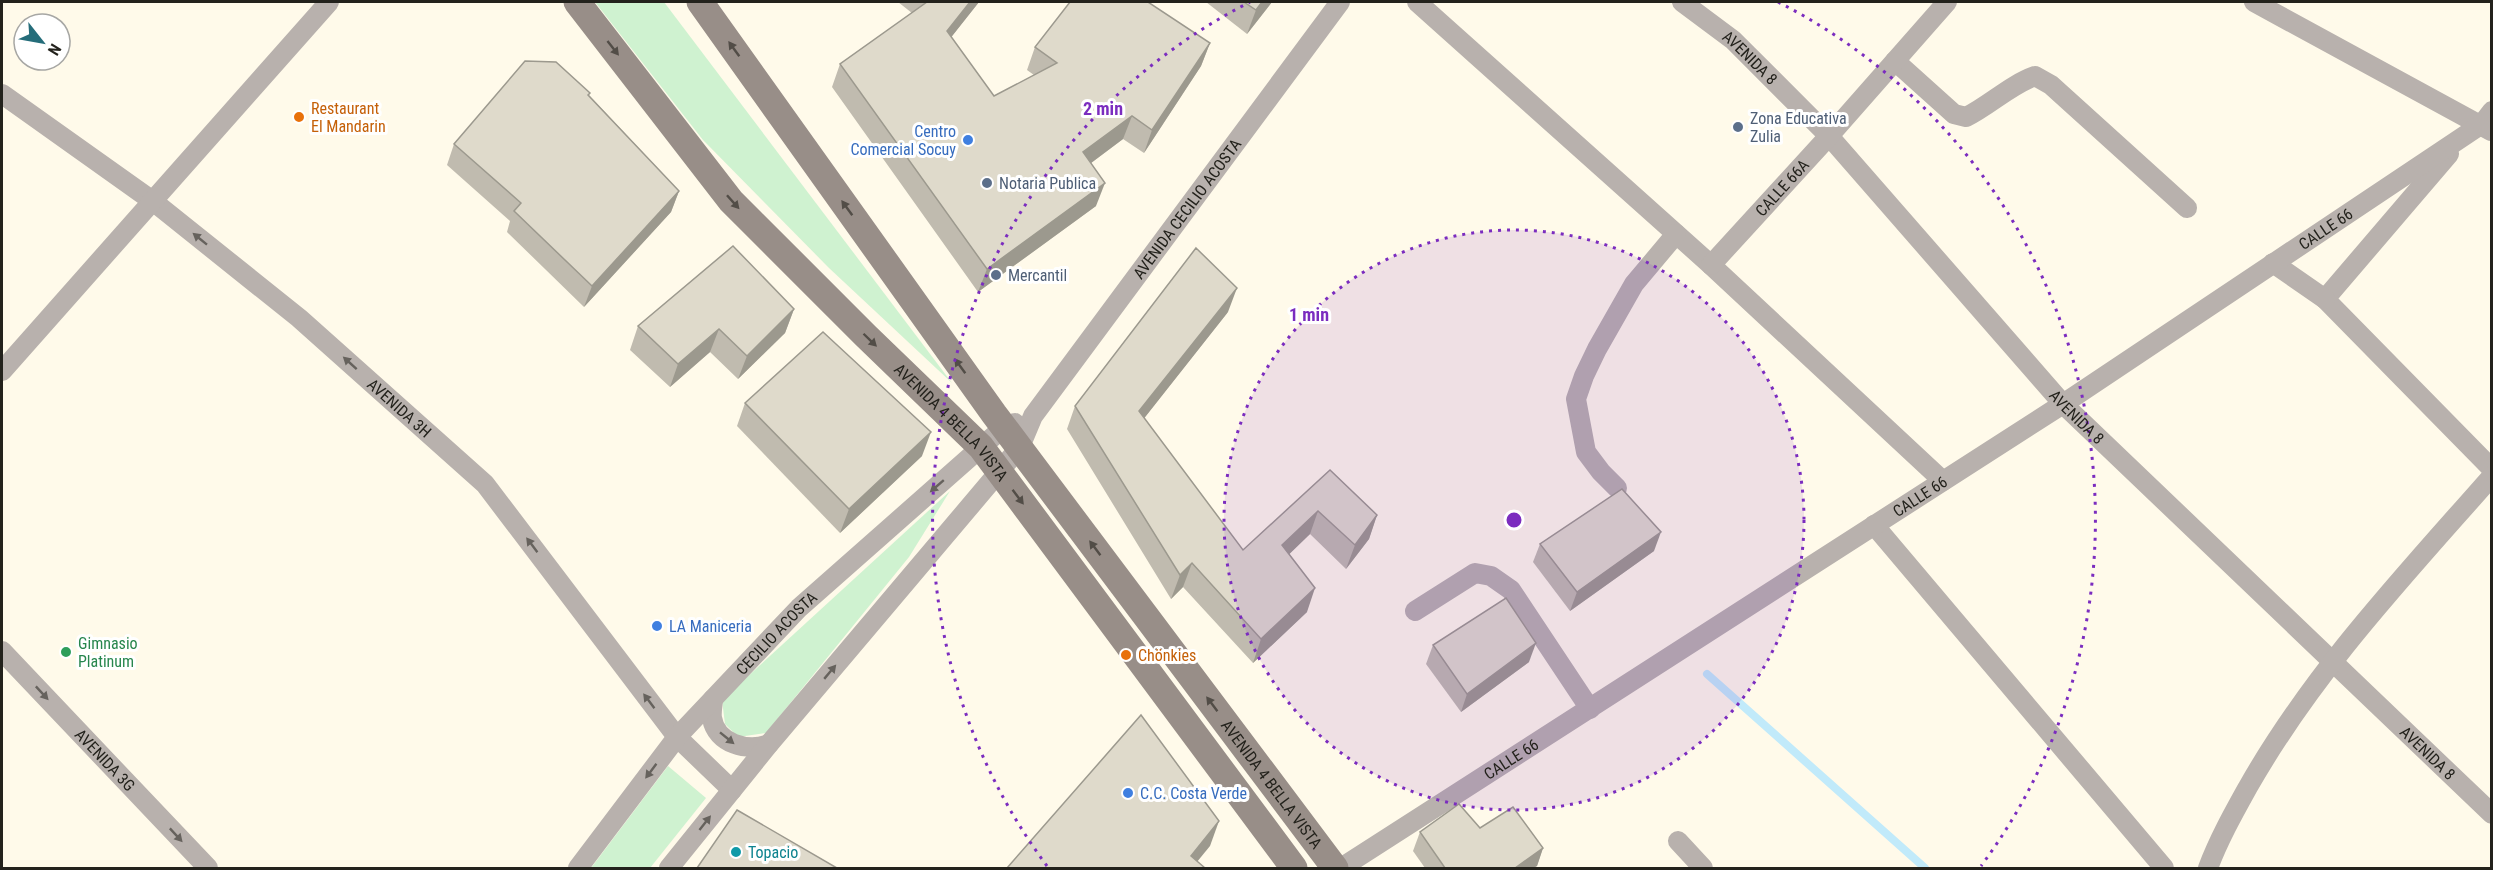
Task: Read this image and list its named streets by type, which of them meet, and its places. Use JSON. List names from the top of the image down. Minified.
{"streets":{"street":["AVENIDA 8","CALLE 66A","AVENIDA CECILIO ACOSTA","CALLE 66","AVENIDA 3H","AVENIDA 4 BELLA VISTA","CECILIO ACOSTA","AVENIDA 3G"]},"crossings":[["AVENIDA 8","CALLE 66A"],["AVENIDA 8","CALLE 66"],["AVENIDA CECILIO ACOSTA","AVENIDA 4 BELLA VISTA"],["AVENIDA CECILIO ACOSTA","CECILIO ACOSTA"],["AVENIDA 3H","CECILIO ACOSTA"],["AVENIDA 4 BELLA VISTA","CECILIO ACOSTA"]],"one_way":["AVENIDA 3H","AVENIDA 3G"],"places":["Restaurant El Mandarin","Zona Educativa Zulia","Centro Comercial Socuy","Notaria Publica","Mercantil","LA Maniceria","Gimnasio Platinum","Chönkies","C.C. Costa Verde","Topacio"],"north":"bottom right","rings":["2 min","1 min"]}
